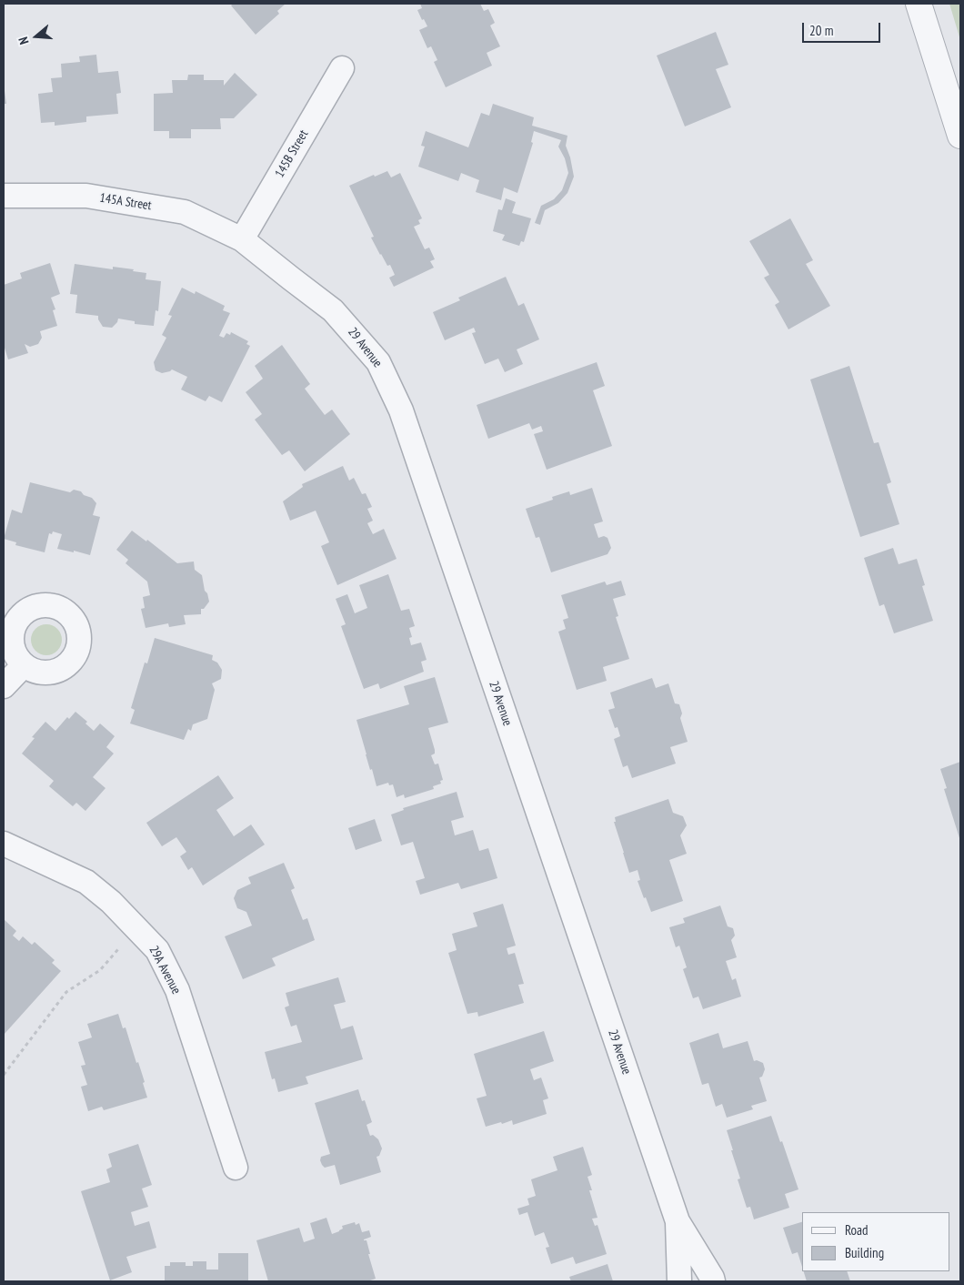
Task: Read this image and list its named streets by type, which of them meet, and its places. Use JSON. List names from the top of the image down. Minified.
{"streets":{"street":["145B Street","145A Street","29 Avenue","29A Avenue"]},"crossings":[["145B Street","145A Street"],["145B Street","29 Avenue"],["145A Street","29 Avenue"]],"legend":["Road","Building"],"scale_bar":"20 m","north":"left"}
